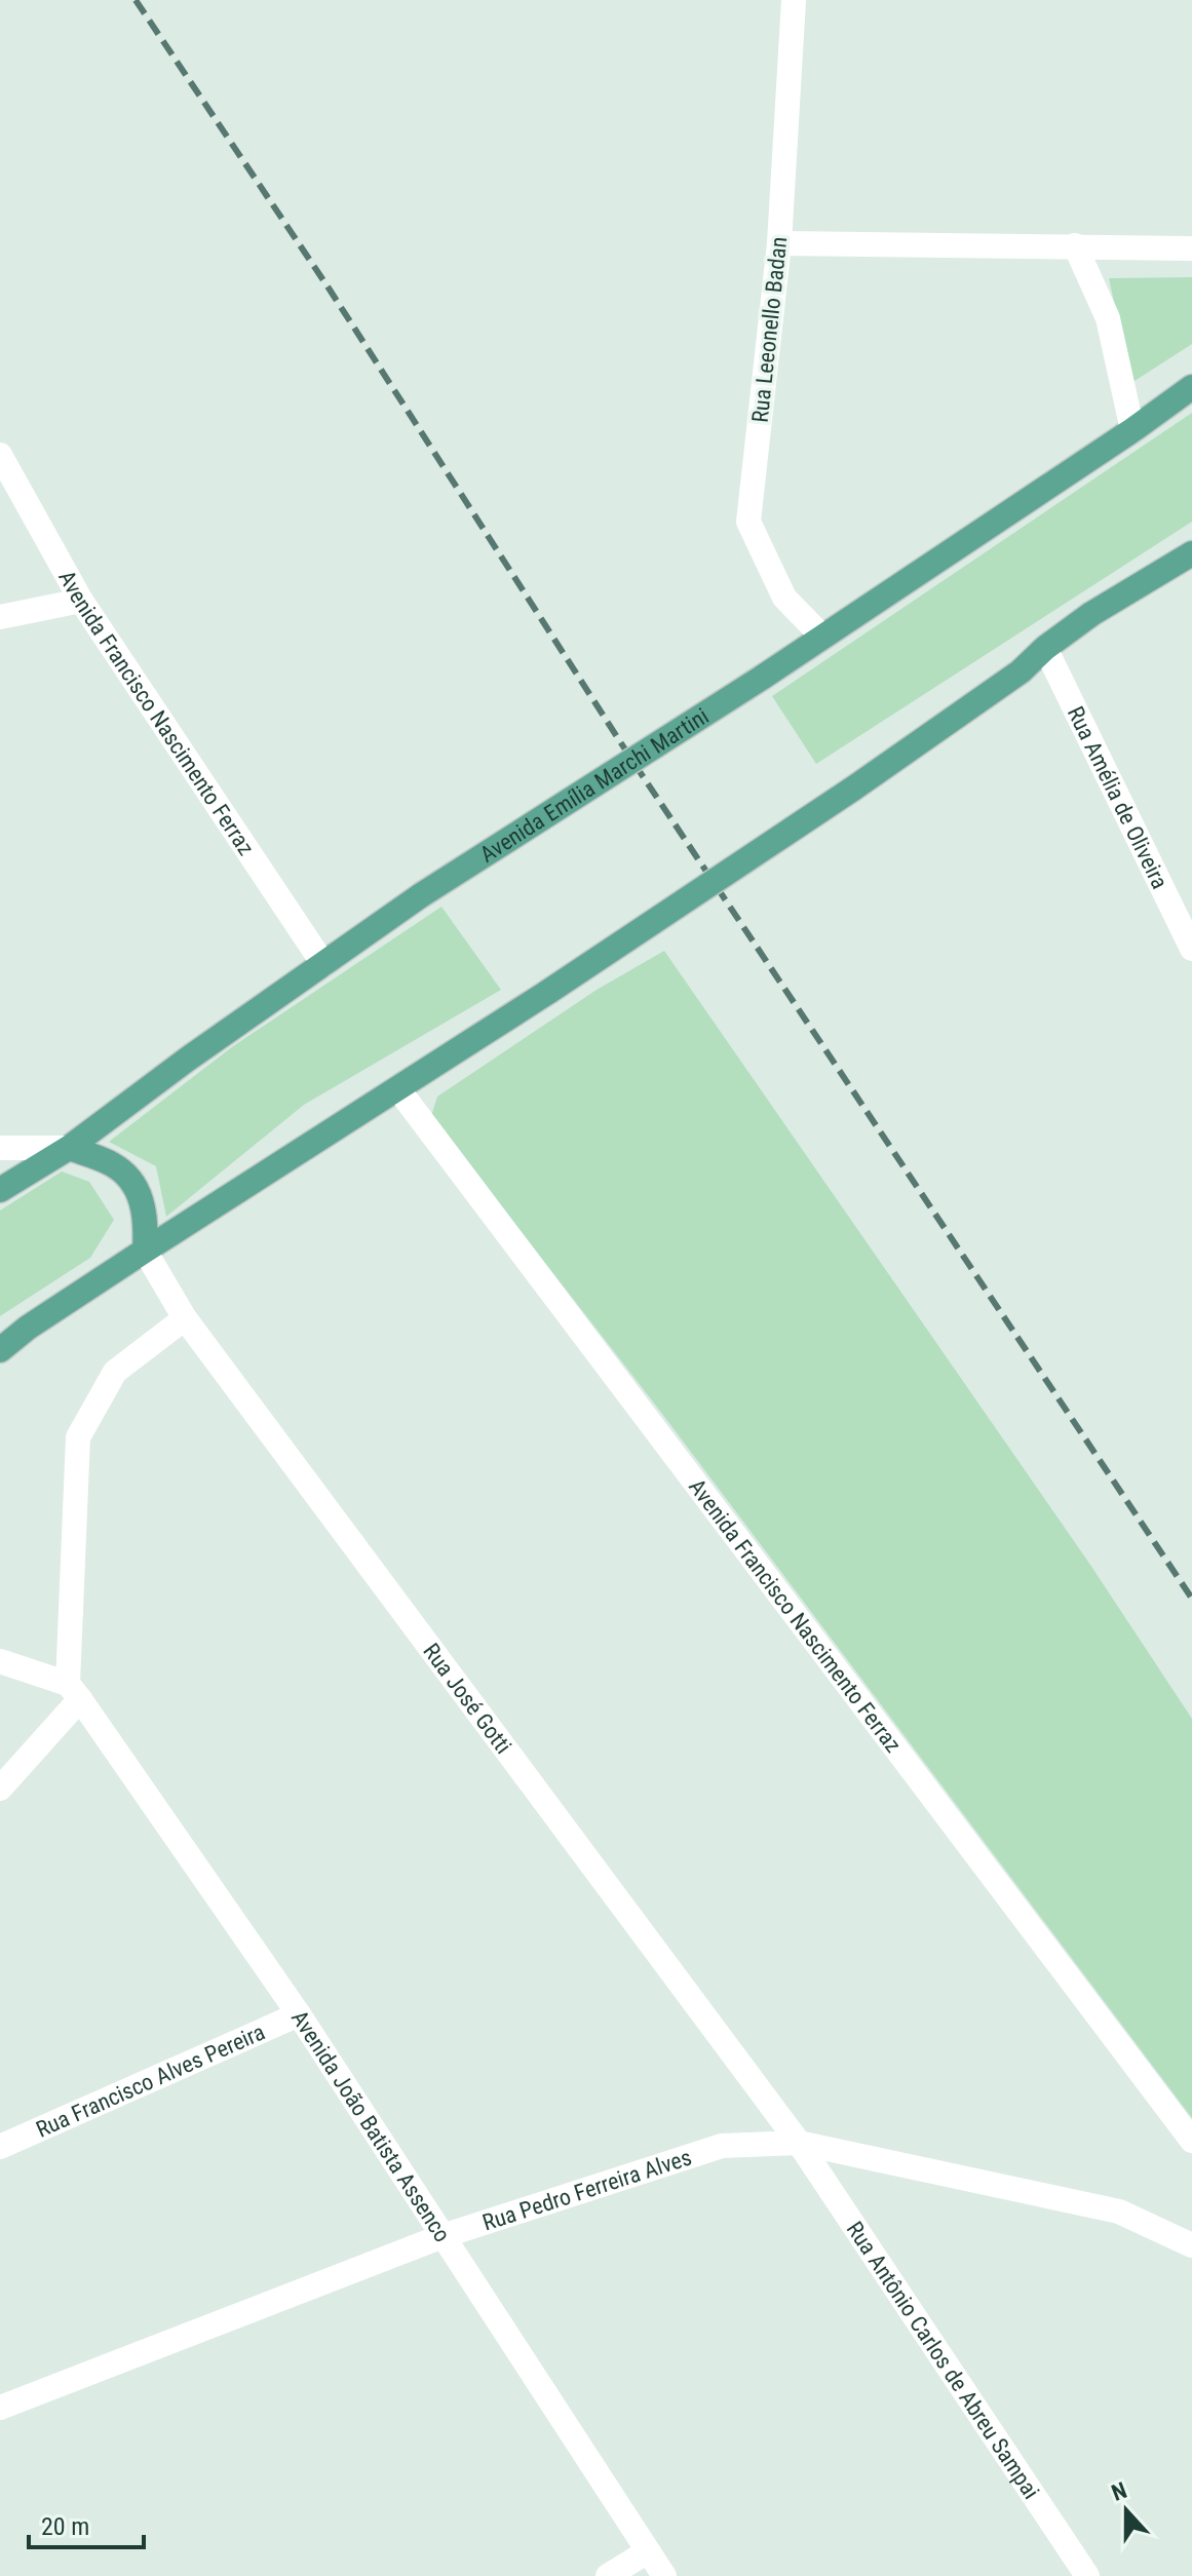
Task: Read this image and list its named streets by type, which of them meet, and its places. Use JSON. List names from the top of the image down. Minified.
{"streets":{"main road":["Avenida Emília Marchi Martini"],"street":["Rua Leeonello Badan","Avenida Francisco Nascimento Ferraz","Rua Amélia de Oliveira","Rua José Gotti","Rua Francisco Alves Pereira","Avenida João Batista Assenco","Rua Pedro Ferreira Alves","Rua Antônio Carlos de Abreu Sampai"]},"crossings":[["Rua Leeonello Badan","Avenida Emília Marchi Martini"],["Avenida Francisco Nascimento Ferraz","Avenida Emília Marchi Martini"],["Rua José Gotti","Rua Pedro Ferreira Alves"],["Rua José Gotti","Rua Antônio Carlos de Abreu Sampai"],["Rua Francisco Alves Pereira","Avenida João Batista Assenco"],["Avenida João Batista Assenco","Rua Pedro Ferreira Alves"],["Rua Pedro Ferreira Alves","Rua Antônio Carlos de Abreu Sampai"]],"scale_bar":"20 m","north":"top"}
